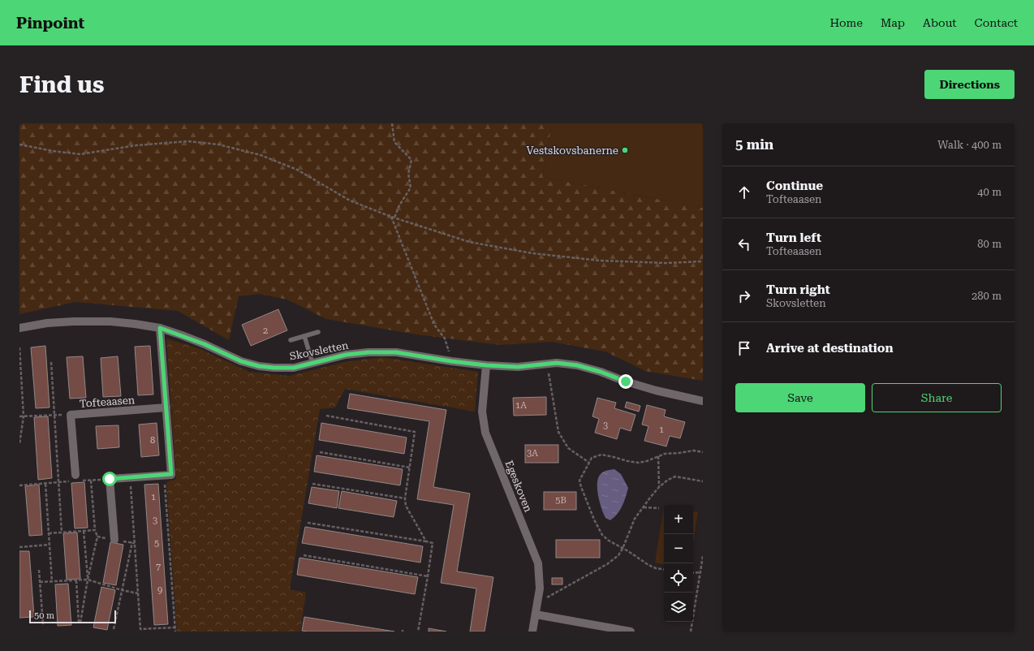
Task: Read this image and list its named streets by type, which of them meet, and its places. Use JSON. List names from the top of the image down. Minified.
{"streets":{"street":["Skovsletten","Tofteaasen","Egeskoven"]},"crossings":[["Skovsletten","Egeskoven"]],"places":["Vestskovsbanerne"],"house_numbers":["2","1A","3","1","8","3A","1","5B","3","5","7","9"],"scale_bar":"50 m","page":{"header":"Pinpoint","nav":["Home","Map","About","Contact"],"buttons":["Directions",["Save","Share"]],"title":"Find us","heading":["5 min","Walk · 400 m"],"list":[["Continue","Tofteaasen","40 m"],["Turn left","Tofteaasen","80 m"],["Turn right","Skovsletten","280 m"],"Arrive at destination"],"map_buttons":["+","−"],"scale":"50 m"}}
